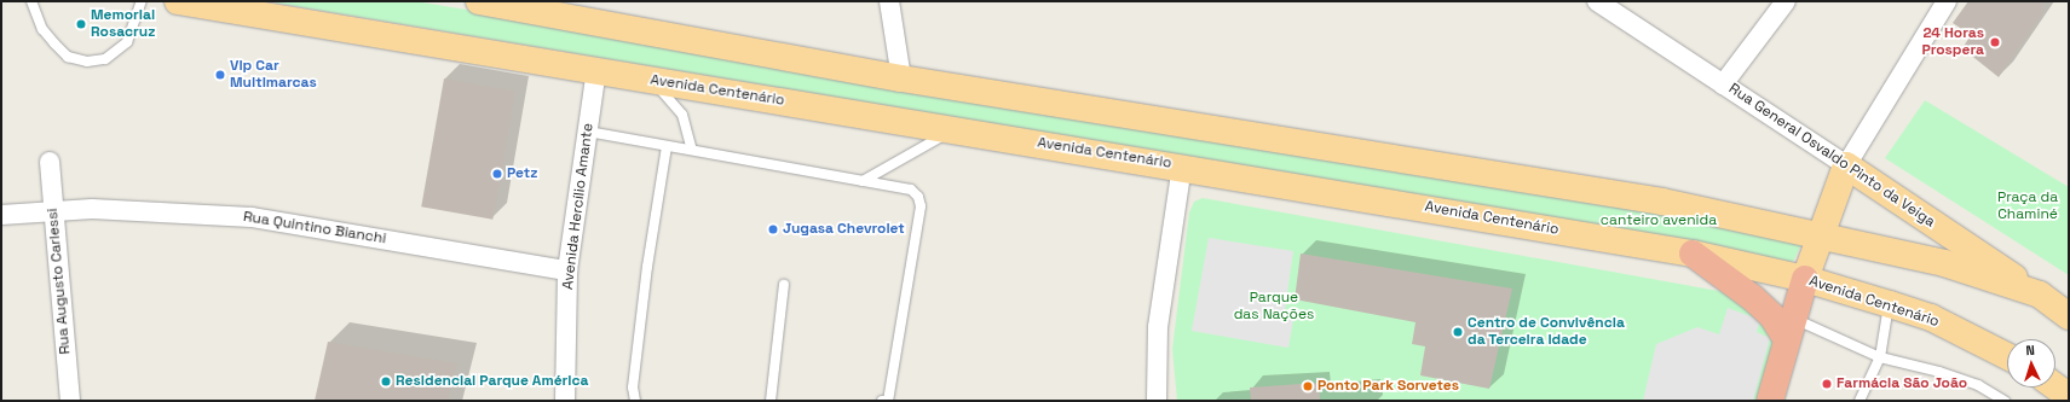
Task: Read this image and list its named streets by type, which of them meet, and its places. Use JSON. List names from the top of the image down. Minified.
{"streets":{"main road":["Avenida Centenário","Rua General Osvaldo Pinto da Veiga"],"street":["Avenida Hercílio Amante","Rua Quintino Bianchi","Rua Augusto Carlessi"]},"crossings":[["Avenida Centenário","Avenida Hercílio Amante"],["Avenida Hercílio Amante","Rua Quintino Bianchi"],["Rua Quintino Bianchi","Rua Augusto Carlessi"]],"parks":["Praça da Chaminé","canteiro avenida","Parque das Nações"],"places":["Memorial Rosacruz","24 Horas Prospera","Vip Car Multimarcas","Petz","Jugasa Chevrolet","Centro de Convivência da Terceira Idade","Residencial Parque América","Farmácia São João","Ponto Park Sorvetes"],"north":"top"}
